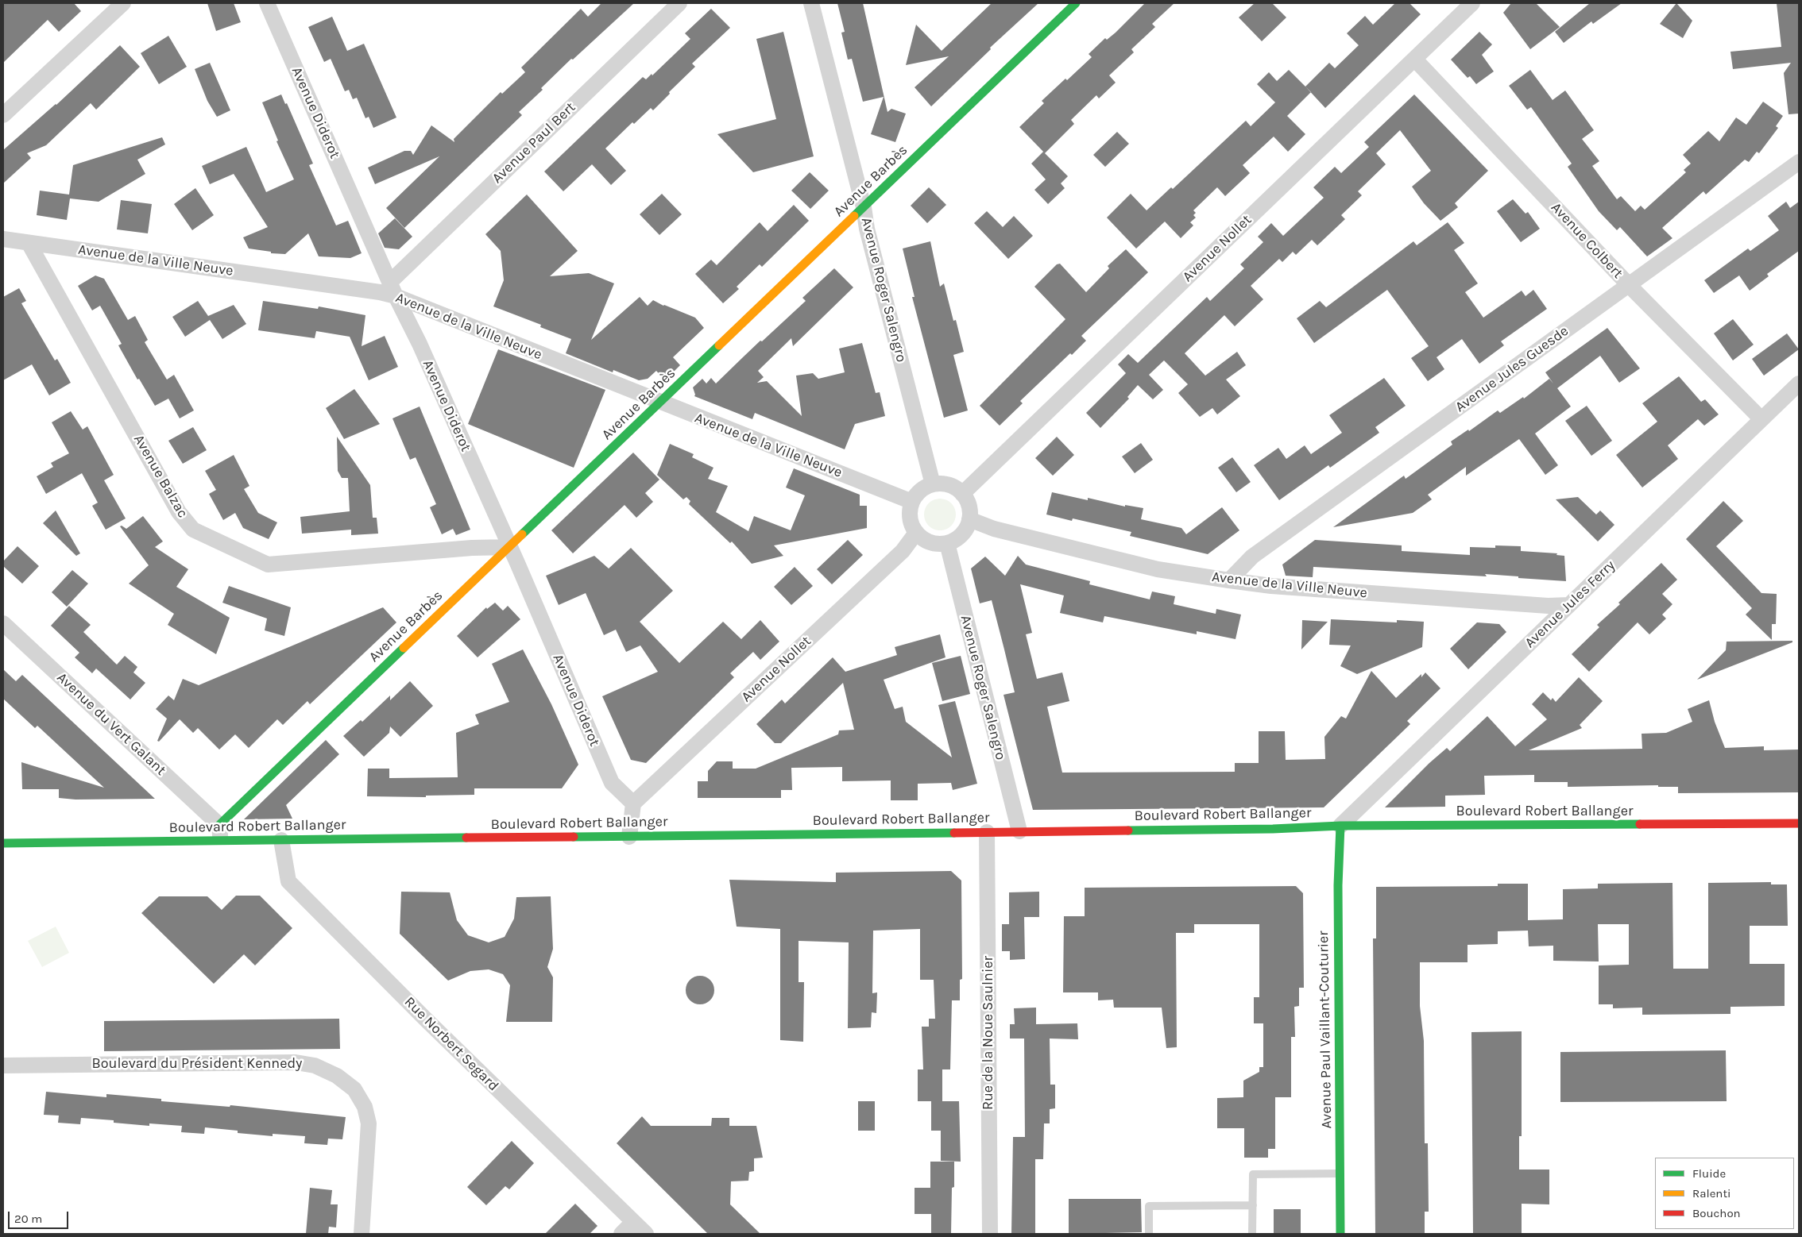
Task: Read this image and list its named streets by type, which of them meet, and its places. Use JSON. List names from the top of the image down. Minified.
{"streets":{"main road":["Avenue Barbès","Boulevard Robert Ballanger","Avenue Paul Vaillant-Couturier"],"street":["Avenue Diderot","Avenue Paul Bert","Avenue Colbert","Avenue Nollet","Avenue de la Ville Neuve","Avenue Roger Salengro","Avenue Jules Guesde","Avenue Balzac","Avenue Jules Ferry","Avenue du Vert Galant","Rue de la Noue Saulnier","Rue Norbert Segard","Boulevard du Président Kennedy"]},"crossings":[["Avenue Diderot","Avenue Paul Bert"],["Avenue Diderot","Avenue Barbès"],["Avenue Diderot","Avenue Nollet"],["Avenue Diderot","Avenue de la Ville Neuve"],["Avenue Diderot","Avenue Balzac"],["Avenue Paul Bert","Avenue de la Ville Neuve"],["Avenue Barbès","Avenue de la Ville Neuve"],["Avenue Barbès","Avenue Roger Salengro"],["Avenue Barbès","Avenue Balzac"],["Avenue Barbès","Avenue du Vert Galant"],["Avenue Colbert","Avenue Nollet"],["Avenue Colbert","Avenue Jules Guesde"],["Avenue Colbert","Avenue Jules Ferry"],["Avenue Nollet","Avenue de la Ville Neuve"],["Avenue Nollet","Avenue Roger Salengro"],["Avenue de la Ville Neuve","Avenue Roger Salengro"],["Avenue de la Ville Neuve","Avenue Jules Guesde"],["Avenue de la Ville Neuve","Avenue Balzac"],["Avenue de la Ville Neuve","Avenue Jules Ferry"],["Avenue Roger Salengro","Boulevard Robert Ballanger"],["Avenue Jules Ferry","Boulevard Robert Ballanger"],["Avenue Jules Ferry","Avenue Paul Vaillant-Couturier"],["Boulevard Robert Ballanger","Avenue Paul Vaillant-Couturier"],["Boulevard Robert Ballanger","Rue de la Noue Saulnier"],["Boulevard Robert Ballanger","Rue Norbert Segard"]],"legend":["Fluide","Ralenti","Bouchon"],"scale_bar":"20 m"}
